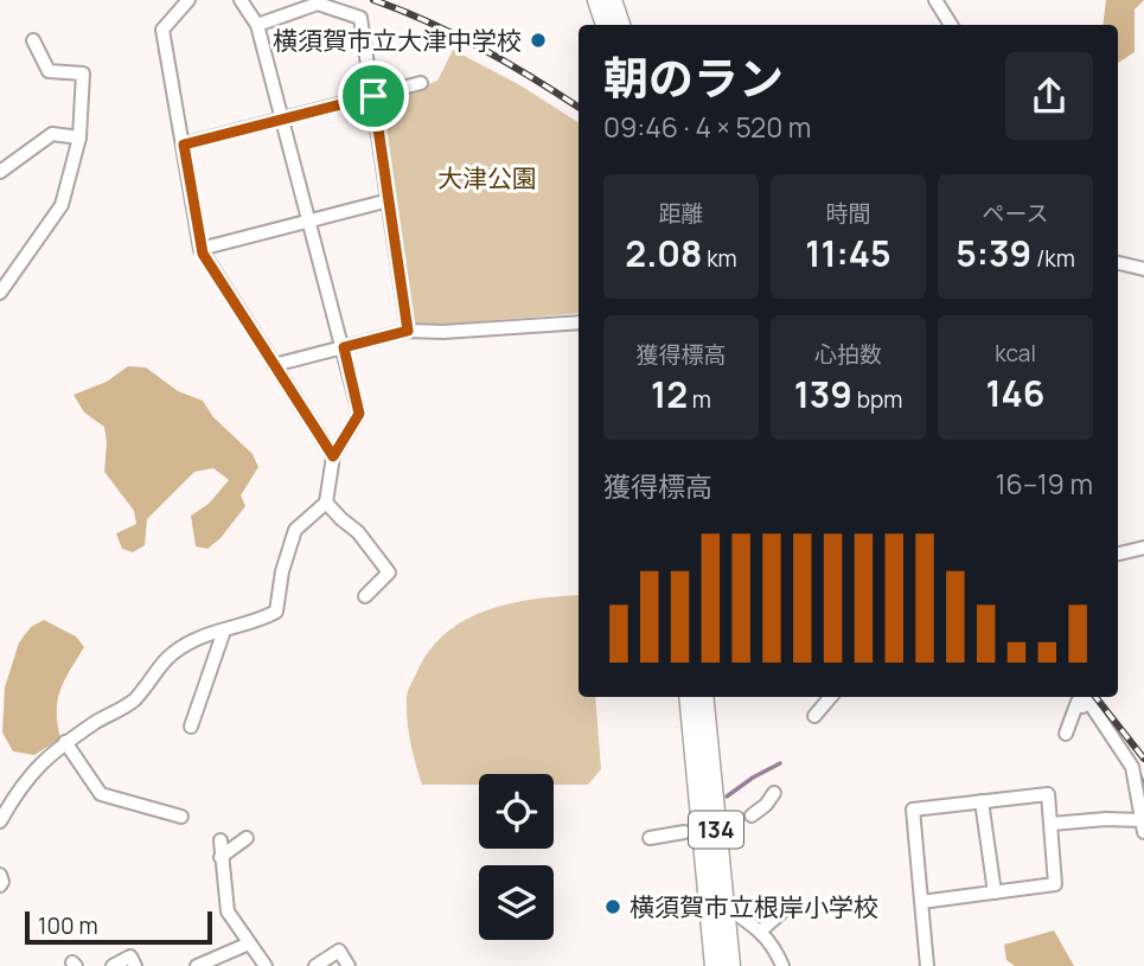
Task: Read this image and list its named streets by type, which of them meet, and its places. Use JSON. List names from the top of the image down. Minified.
{"streets":{"highway":["134"]},"parks":["大津公園"],"places":["横須賀市立大津中学校","横須賀市立根岸小学校"],"scale_bar":"100 m","page":{"heading":["朝のラン","09:46 · 4 × 520 m"],"stats":[["距離","2.08 km"],["時間","11:45"],["ペース","5:39 /km"],["獲得標高","12 m"],["心拍数","139 bpm"],["kcal","146"]],"chart":["獲得標高","16–19 m"],"scale":"100 m"}}
